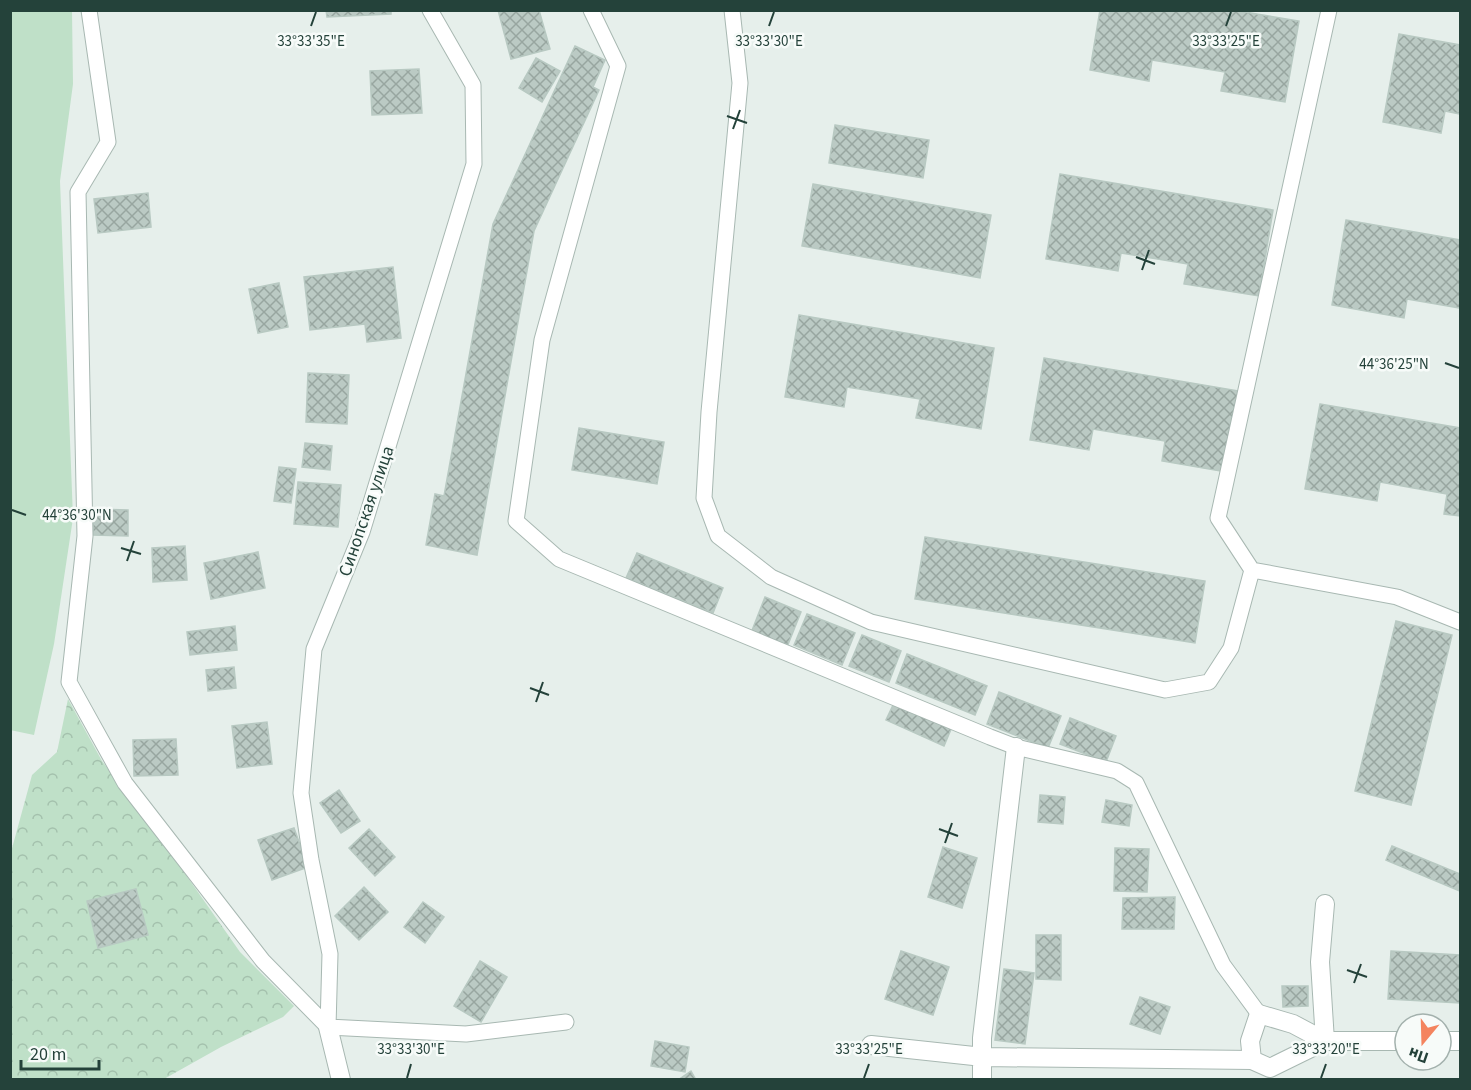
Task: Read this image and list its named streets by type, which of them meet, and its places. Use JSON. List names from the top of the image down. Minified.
{"streets":{"lane":["Синопская улица"]},"scale_bar":"20 m","north":"bottom","coordinates":["33°33'35\"E","33°33'30\"E","33°33'25\"E","44°36'25\"N","44°36'30\"N","33°33'20\"E"]}
